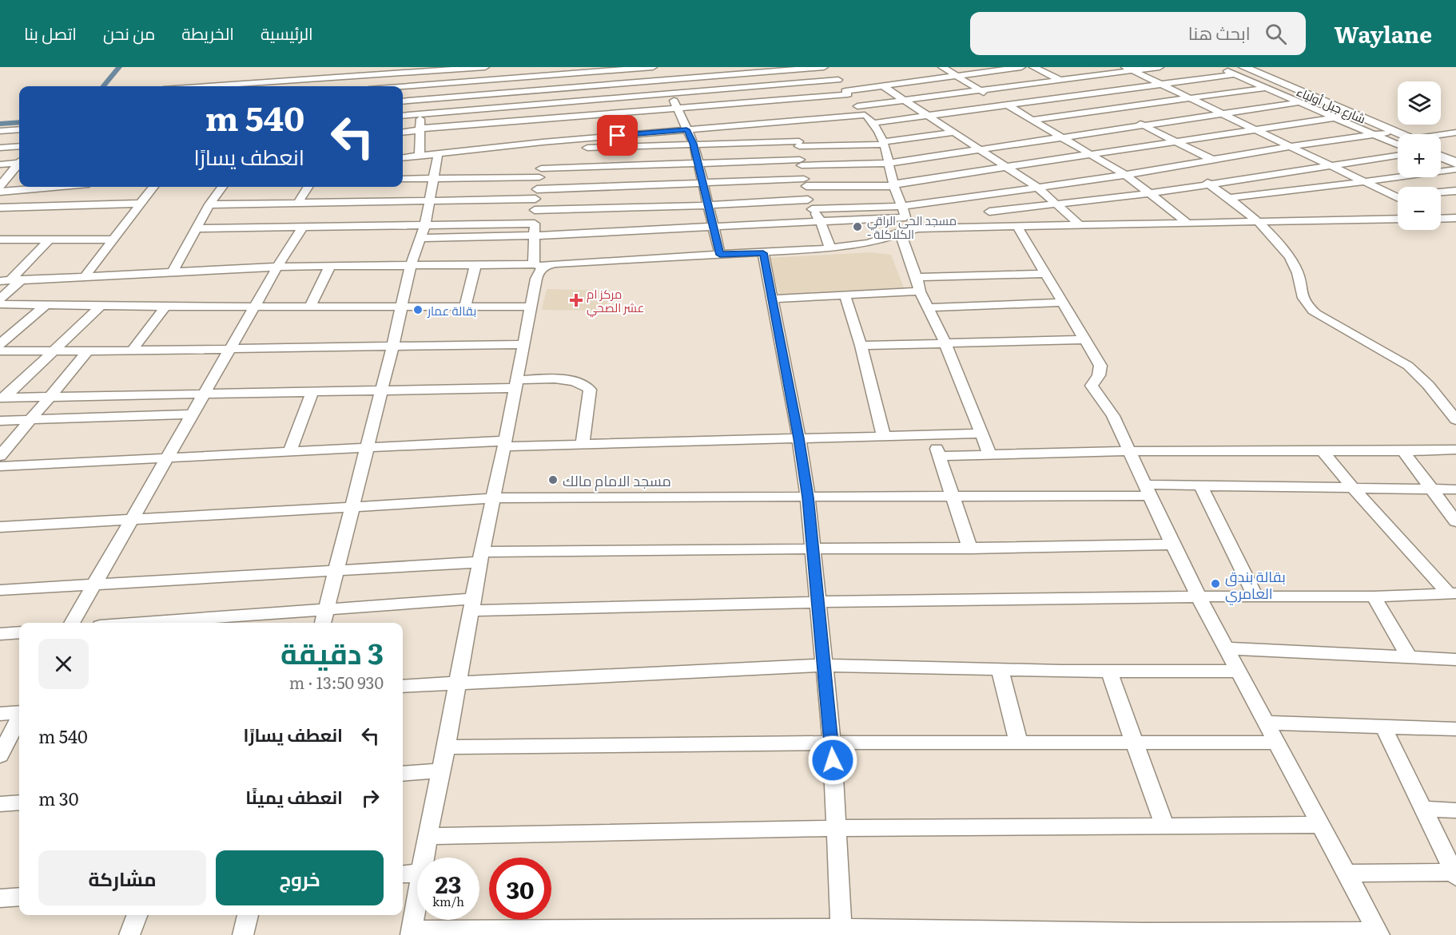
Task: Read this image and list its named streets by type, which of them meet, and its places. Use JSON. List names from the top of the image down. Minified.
{"streets":{"main road":["شارع جبل أولياء"]},"places":{"other":["مسجد الحي الراقي - الكلاكلة","بقالة عمار","مسجد الامام مالك","بقالة بندق العامري"],"health":["مركز ام عشر الصحي"]},"page":{"header":"Waylane","search":"ابحث هنا","nav":["الرئيسية","الخريطة","من نحن","اتصل بنا"],"map_buttons":["+","−"],"turn":["540 m","انعطف يسارًا"],"heading":["3 دقيقة","930 m · 13:50"],"list":[{"name":"انعطف يسارًا","value":"540 m"},{"name":"انعطف يمينًا","value":"30 m"}],"buttons":["خروج","مشاركة"],"speed":"23 km/h","limit":"30"}}
